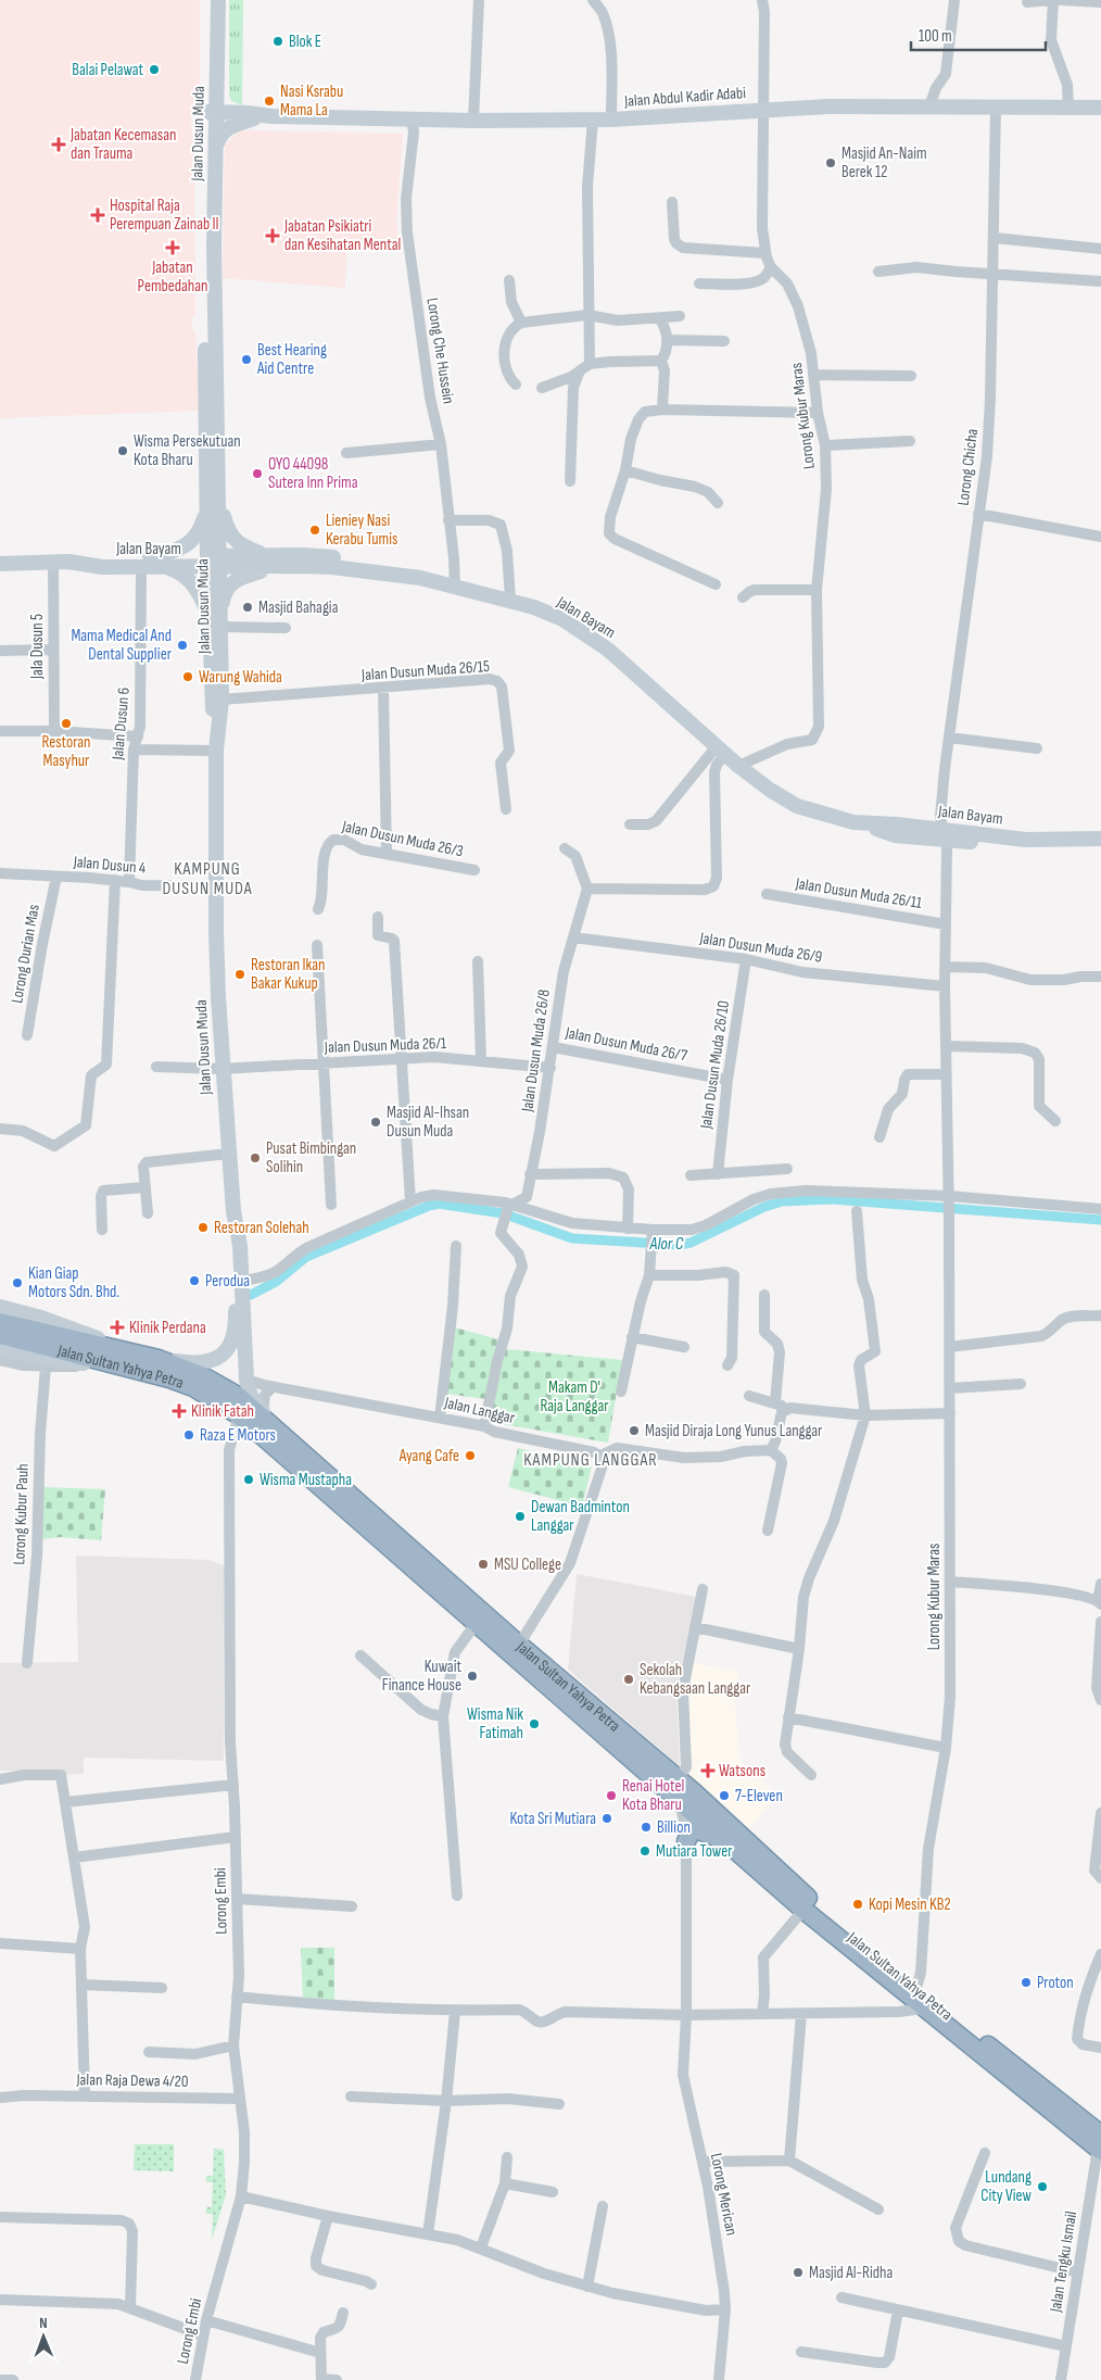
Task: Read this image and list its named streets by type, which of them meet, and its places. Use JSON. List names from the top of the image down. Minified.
{"streets":{"highway":["Jalan Sultan Yahya Petra"],"main road":["Jalan Abdul Kadir Adabi","Jalan Dusun Muda","Jalan Bayam"],"street":["Lorong Che Hussein","Lorong Kubur Maras","Lorong Chicha","Jala Dusun 5","Jalan Dusun Muda 26/15","Jalan Dusun 6","Jalan Dusun Muda 26/3","Jalan Dusun 4","Jalan Dusun Muda 26/11","Jalan Dusun Muda 26/9","Lorong Durian Mas","Jalan Dusun Muda 26/7","Jalan Dusun Muda 26/1","Jalan Dusun Muda 26/8","Jalan Dusun Muda 26/10","Jalan Langgar","Lorong Kubur Pauh","Lorong Embi","Jalan Raja Dewa 4/20","Lorong Merican","Jalan Tengku Ismail"]},"crossings":[["Jalan Abdul Kadir Adabi","Jalan Dusun Muda"],["Jalan Abdul Kadir Adabi","Lorong Che Hussein"],["Jalan Abdul Kadir Adabi","Lorong Kubur Maras"],["Jalan Abdul Kadir Adabi","Lorong Chicha"],["Jalan Dusun Muda","Jalan Dusun Muda 26/15"],["Jalan Dusun Muda","Jalan Dusun 4"],["Jalan Dusun Muda","Jalan Dusun Muda 26/1"],["Jalan Dusun Muda","Jalan Sultan Yahya Petra"],["Jalan Dusun Muda","Jalan Langgar"],["Lorong Che Hussein","Jalan Bayam"],["Lorong Kubur Maras","Lorong Chicha"],["Lorong Kubur Maras","Jalan Bayam"],["Lorong Kubur Maras","Jalan Sultan Yahya Petra"],["Lorong Chicha","Jalan Bayam"],["Lorong Chicha","Jalan Dusun Muda 26/11"],["Lorong Chicha","Jalan Dusun Muda 26/9"],["Jalan Bayam","Jalan Dusun 6"],["Jalan Dusun 6","Jalan Dusun 4"],["Jalan Dusun 4","Lorong Durian Mas"],["Jalan Dusun Muda 26/9","Jalan Dusun Muda 26/8"],["Jalan Dusun Muda 26/9","Jalan Dusun Muda 26/10"],["Jalan Dusun Muda 26/7","Jalan Dusun Muda 26/8"],["Jalan Dusun Muda 26/7","Jalan Dusun Muda 26/10"],["Jalan Dusun Muda 26/1","Jalan Dusun Muda 26/8"],["Jalan Sultan Yahya Petra","Lorong Embi"],["Jalan Sultan Yahya Petra","Lorong Merican"],["Jalan Sultan Yahya Petra","Jalan Tengku Ismail"],["Lorong Embi","Jalan Raja Dewa 4/20"]],"districts":["KAMPUNG DUSUN MUDA","KAMPUNG LANGGAR"],"water":["Alor C"],"parks":["Makam D' Raja Langgar"],"places":{"other":["Blok E","Balai Pelawat","Nasi Ksrabu Mama La","Masjid An-Naim Berek 12","Best Hearing Aid Centre","Wisma Persekutuan Kota Bharu","OYO 44098 Sutera Inn Prima","Lieniey Nasi Kerabu Tumis","Masjid Bahagia","Mama Medical And Dental Supplier","Warung Wahida","Restoran Masyhur","Restoran Ikan Bakar Kukup","Masjid Al-Ihsan Dusun Muda","Pusat Bimbingan Solihin","Restoran Solehah","Perodua","Kian Giap Motors Sdn. Bhd.","Masjid Diraja Long Yunus Langgar","Raza E Motors","Ayang Cafe","Wisma Mustapha","Dewan Badminton Langgar","MSU College","Kuwait Finance House","Sekolah Kebangsaan Langgar","Wisma Nik Fatimah","Renai Hotel Kota Bharu","7-Eleven","Kota Sri Mutiara","Billion","Mutiara Tower","Kopi Mesin KB2","Proton","Lundang City View","Masjid Al-Ridha"],"health":["Jabatan Kecemasan dan Trauma","Hospital Raja Perempuan Zainab II","Jabatan Psikiatri dan Kesihatan Mental","Jabatan Pembedahan","Klinik Perdana","Klinik Fatah","Watsons"]},"scale_bar":"100 m","north":"top"}
